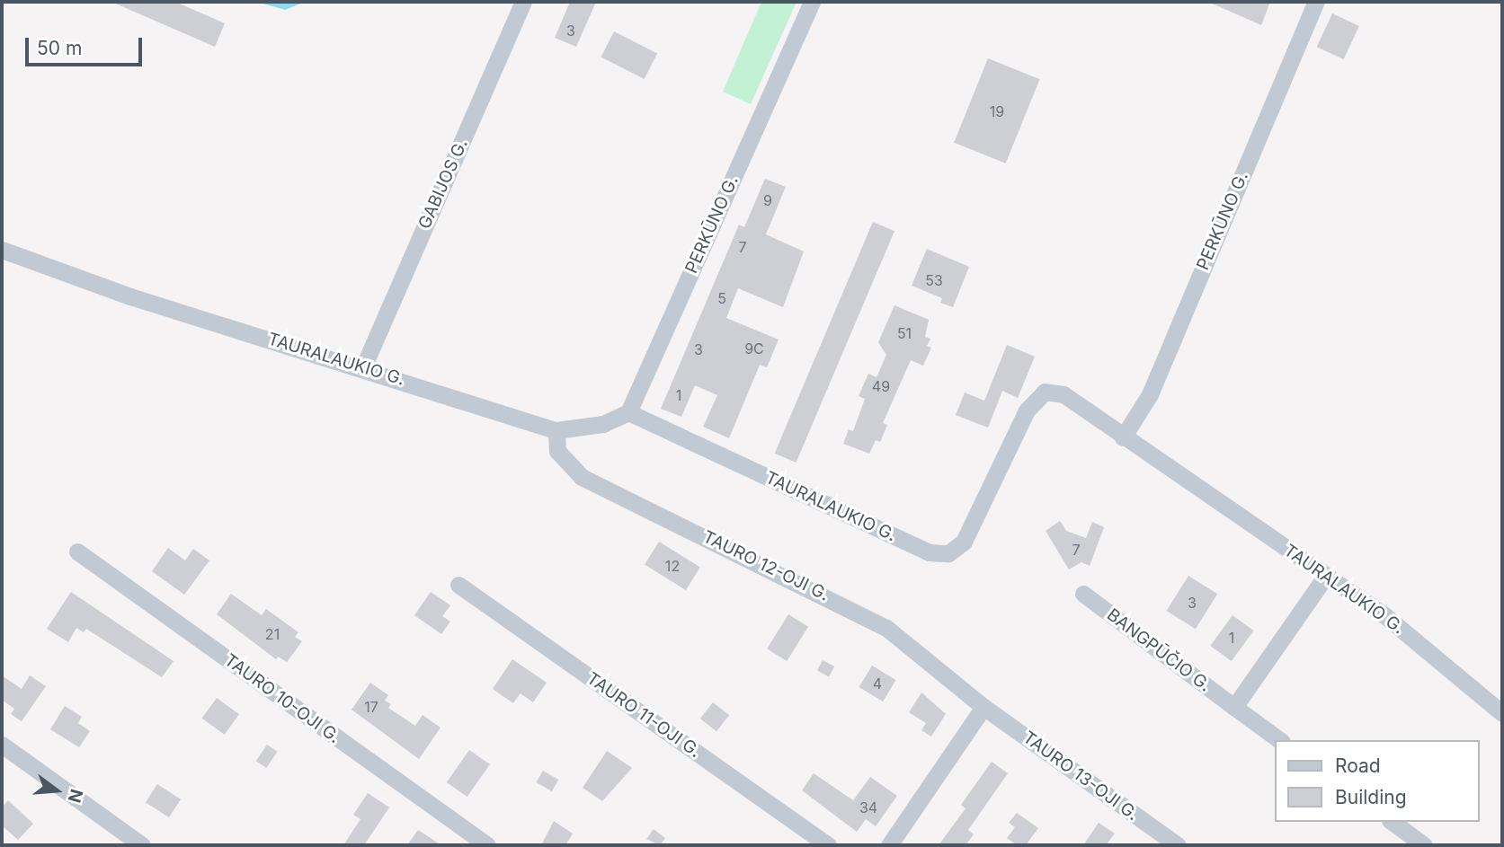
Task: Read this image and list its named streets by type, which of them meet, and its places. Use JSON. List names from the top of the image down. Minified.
{"streets":{"street":["GABIJOS G.","PERKŪNO G.","TAURALAUKIO G.","TAURO 12-OJI G.","BANGPŪČIO G.","TAURO 10-OJI G.","TAURO 11-OJI G.","TAURO 13-OJI G."]},"crossings":[["GABIJOS G.","TAURALAUKIO G."],["PERKŪNO G.","TAURALAUKIO G."],["TAURALAUKIO G.","TAURO 12-OJI G."],["TAURO 12-OJI G.","TAURO 13-OJI G."]],"house_numbers":["3","19","9","7","53","5","51","9C","3","49","1","7","12","3","21","1","4","17","34"],"legend":["Road","Building"],"scale_bar":"50 m","north":"right"}
